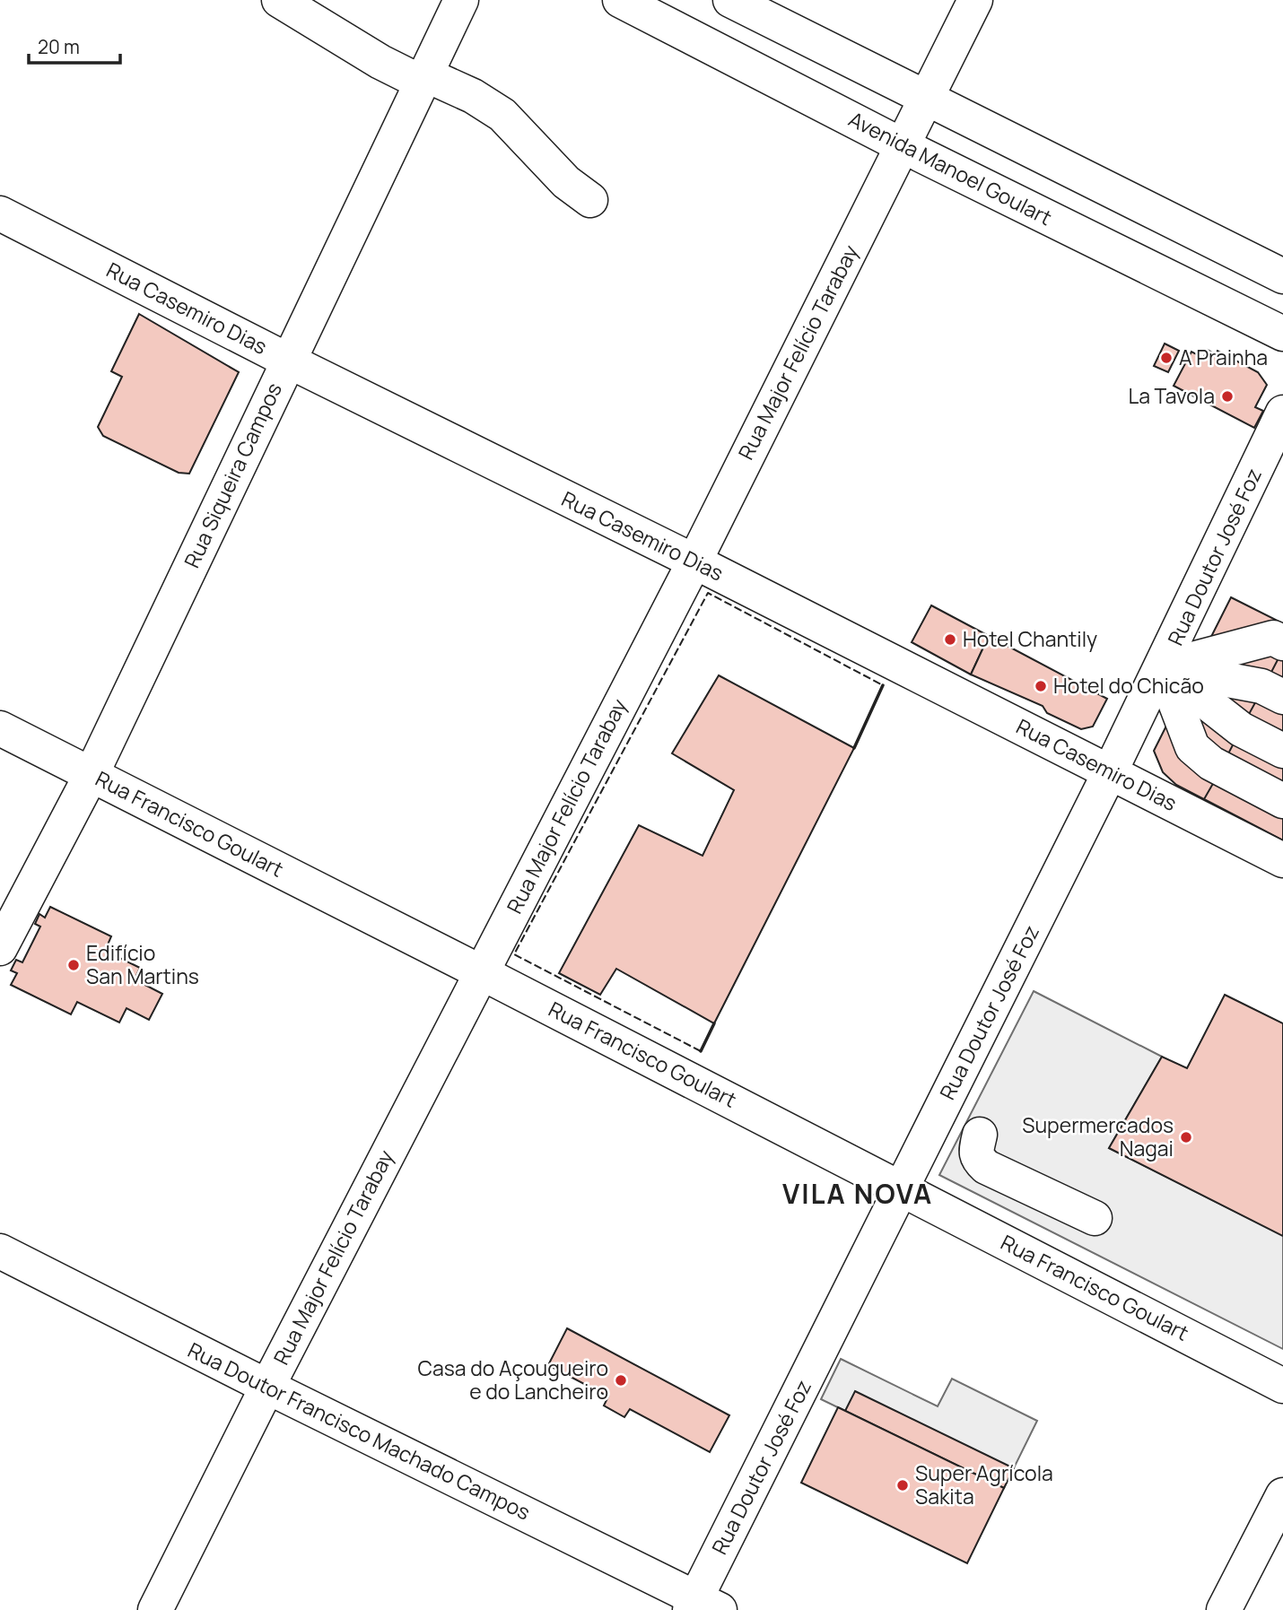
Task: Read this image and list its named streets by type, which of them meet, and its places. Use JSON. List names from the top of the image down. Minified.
{"streets":{"street":["Avenida Manoel Goulart","Rua Casemiro Dias","Rua Major Felício Tarabay","Rua Siqueira Campos","Rua Doutor José Foz","Rua Francisco Goulart","Rua Doutor Francisco Machado Campos"]},"crossings":[["Avenida Manoel Goulart","Rua Major Felício Tarabay"],["Rua Casemiro Dias","Rua Major Felício Tarabay"],["Rua Casemiro Dias","Rua Siqueira Campos"],["Rua Casemiro Dias","Rua Doutor José Foz"],["Rua Major Felício Tarabay","Rua Francisco Goulart"],["Rua Major Felício Tarabay","Rua Doutor Francisco Machado Campos"],["Rua Siqueira Campos","Rua Francisco Goulart"],["Rua Doutor José Foz","Rua Francisco Goulart"],["Rua Doutor José Foz","Rua Doutor Francisco Machado Campos"]],"districts":["VILA NOVA"],"places":["A Prainha","La Tavola","Hotel Chantily","Hotel do Chicão","Edifício San Martins","Supermercados Nagai","Casa do Açougueiro e do Lancheiro","Super Agrícola Sakita"],"scale_bar":"20 m"}
